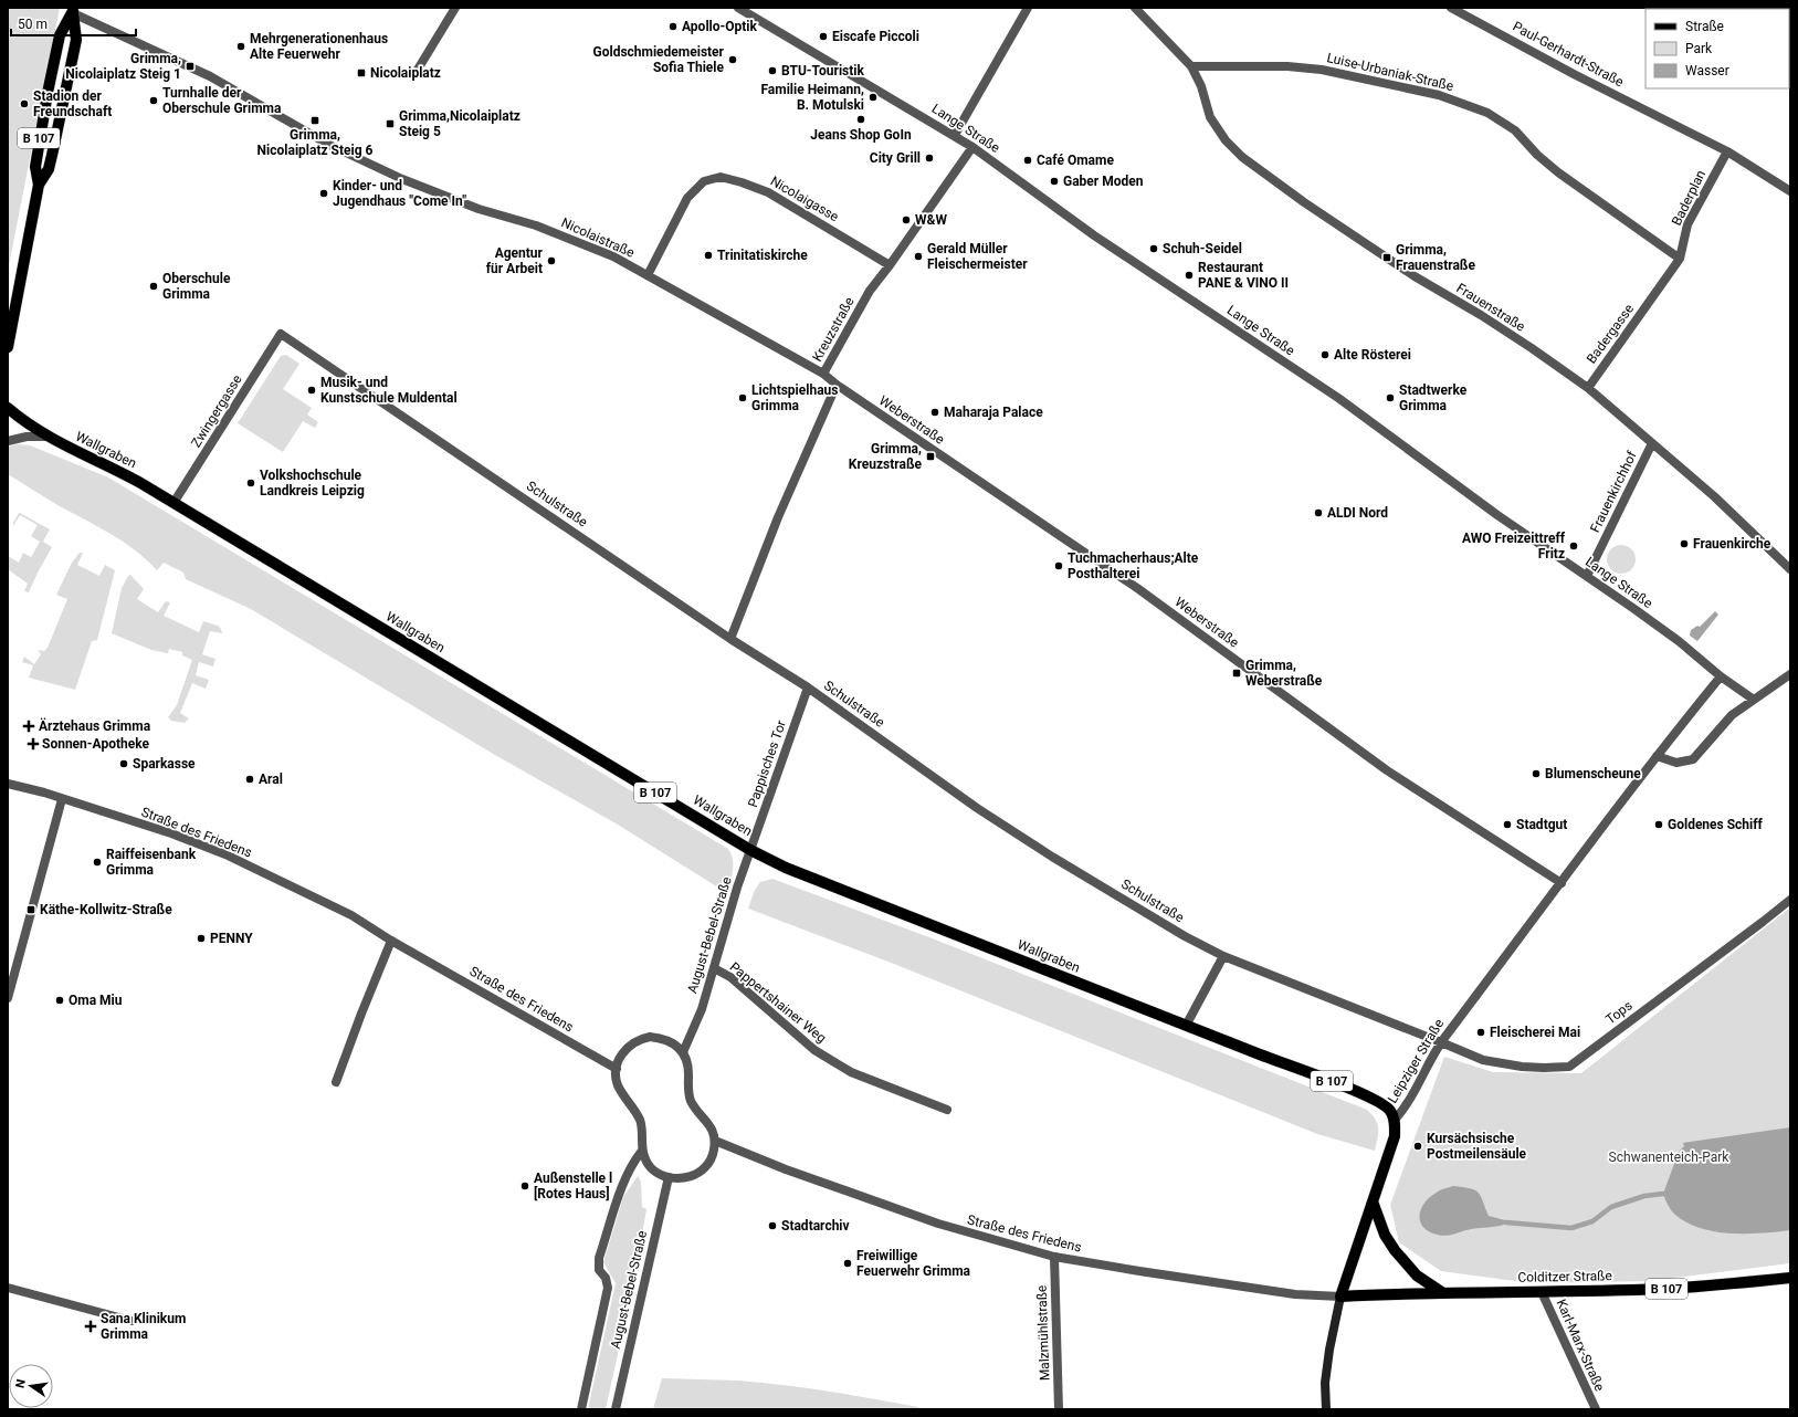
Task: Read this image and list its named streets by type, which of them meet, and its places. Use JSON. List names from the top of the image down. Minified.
{"streets":{"main road":["B 107","Wallgraben","Leipziger Straße","Colditzer Straße"],"street":["Paul-Gerhardt-Straße","Luise-Urbaniak-Straße","Lange Straße","Baderplan","Nicolaigasse","Nicolaistraße","Frauenstraße","Kreuzstraße","Badergasse","Zwingergasse","Weberstraße","Frauenkirchhof","Schulstraße","Pappisches Tor","Straße des Friedens","August-Bebel-Straße","Pappertshainer Weg","Tops","Malzmühlstraße","Karl-Marx-Straße"]},"crossings":[["Paul-Gerhardt-Straße","Baderplan"],["Luise-Urbaniak-Straße","Baderplan"],["Luise-Urbaniak-Straße","Frauenstraße"],["Lange Straße","Kreuzstraße"],["Lange Straße","Frauenkirchhof"],["Lange Straße","Leipziger Straße"],["B 107","Nicolaistraße"],["Baderplan","Badergasse"],["Nicolaigasse","Nicolaistraße"],["Nicolaigasse","Kreuzstraße"],["Nicolaistraße","Kreuzstraße"],["Frauenstraße","Badergasse"],["Frauenstraße","Frauenkirchhof"],["Kreuzstraße","Weberstraße"],["Zwingergasse","Wallgraben"],["Zwingergasse","Schulstraße"],["Weberstraße","Leipziger Straße"],["Wallgraben","Pappisches Tor"],["Wallgraben","August-Bebel-Straße"],["Wallgraben","Leipziger Straße"],["Schulstraße","Pappisches Tor"],["Schulstraße","Tops"],["Schulstraße","Leipziger Straße"],["Pappisches Tor","August-Bebel-Straße"],["Straße des Friedens","Leipziger Straße"],["Straße des Friedens","Colditzer Straße"],["Straße des Friedens","Malzmühlstraße"],["August-Bebel-Straße","Pappertshainer Weg"],["Tops","Leipziger Straße"],["Leipziger Straße","Colditzer Straße"],["Colditzer Straße","Karl-Marx-Straße"]],"parks":["Schwanenteich-Park"],"places":{"other":["Apollo-Optik","Eiscafe Piccoli","Mehrgenerationenhaus Alte Feuerwehr","Goldschmiedemeister Sofia Thiele","BTU-Touristik","Familie Heimann, B. Motulski","Turnhalle der Oberschule Grimma","Stadion der Freundschaft","Jeans Shop GoIn","City Grill","Café Omame","Gaber Moden","Kinder- und Jugendhaus \"Come In\"","W&W","Schuh-Seidel","Trinitatiskirche","Gerald Müller Fleischermeister","Agentur für Arbeit","Restaurant PANE & VINO II","Oberschule Grimma","Alte Rösterei","Musik- und Kunstschule Muldental","Lichtspielhaus Grimma","Stadtwerke Grimma","Maharaja Palace","Volkshochschule Landkreis Leipzig","ALDI Nord","Frauenkirche","AWO Freizeittreff Fritz","Tuchmacherhaus;Alte Posthalterei","Sparkasse","Blumenscheune","Aral","Stadtgut","Goldenes Schiff","Raiffeisenbank Grimma","PENNY","Oma Miu","Fleischerei Mai","Kursächsische Postmeilensäule","Außenstelle l [Rotes Haus]","Stadtarchiv","Freiwillige Feuerwehr Grimma"],"transit":["Grimma, Nicolaiplatz Steig 1","Nicolaiplatz","Grimma, Nicolaiplatz Steig 6","Grimma,Nicolaiplatz Steig 5","Grimma, Frauenstraße","Grimma, Kreuzstraße","Grimma, Weberstraße","Käthe-Kollwitz-Straße"],"health":["Ärztehaus Grimma","Sonnen-Apotheke","Sana Klinikum Grimma"]},"legend":["Straße","Park","Wasser"],"scale_bar":"50 m","north":"left"}
